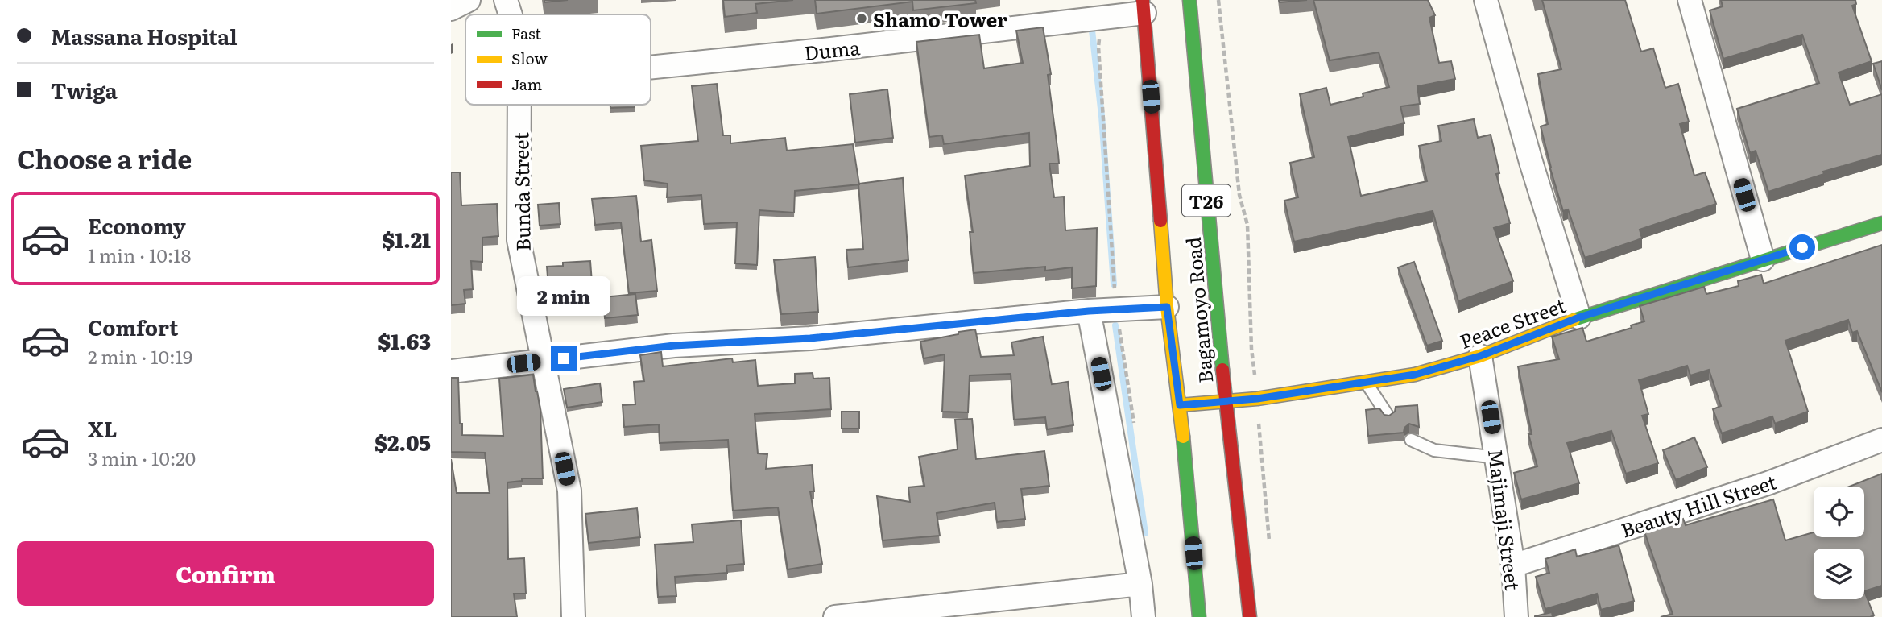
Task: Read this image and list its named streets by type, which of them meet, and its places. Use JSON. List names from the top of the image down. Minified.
{"streets":{"main road":["T26","Bagamoyo Road","Peace Street"],"street":["Duma","Bunda Street","Beauty Hill Street","Majimaji Street"]},"crossings":[["Duma","Bagamoyo Road"],["Bagamoyo Road","Peace Street"],["Peace Street","Majimaji Street"],["Beauty Hill Street","Majimaji Street"]],"places":["Shamo Tower"],"legend":["Fast","Slow","Jam"],"page":{"banner":["Massana Hospital","Twiga"],"heading":"Choose a ride","list":[{"name":"Economy","note":"1 min · 10:18","value":"$1.21"},{"name":"Comfort","note":"2 min · 10:19","value":"$1.63"},{"name":"XL","note":"3 min · 10:20","value":"$2.05"}],"bubble":"2 min","buttons":"Confirm"}}
